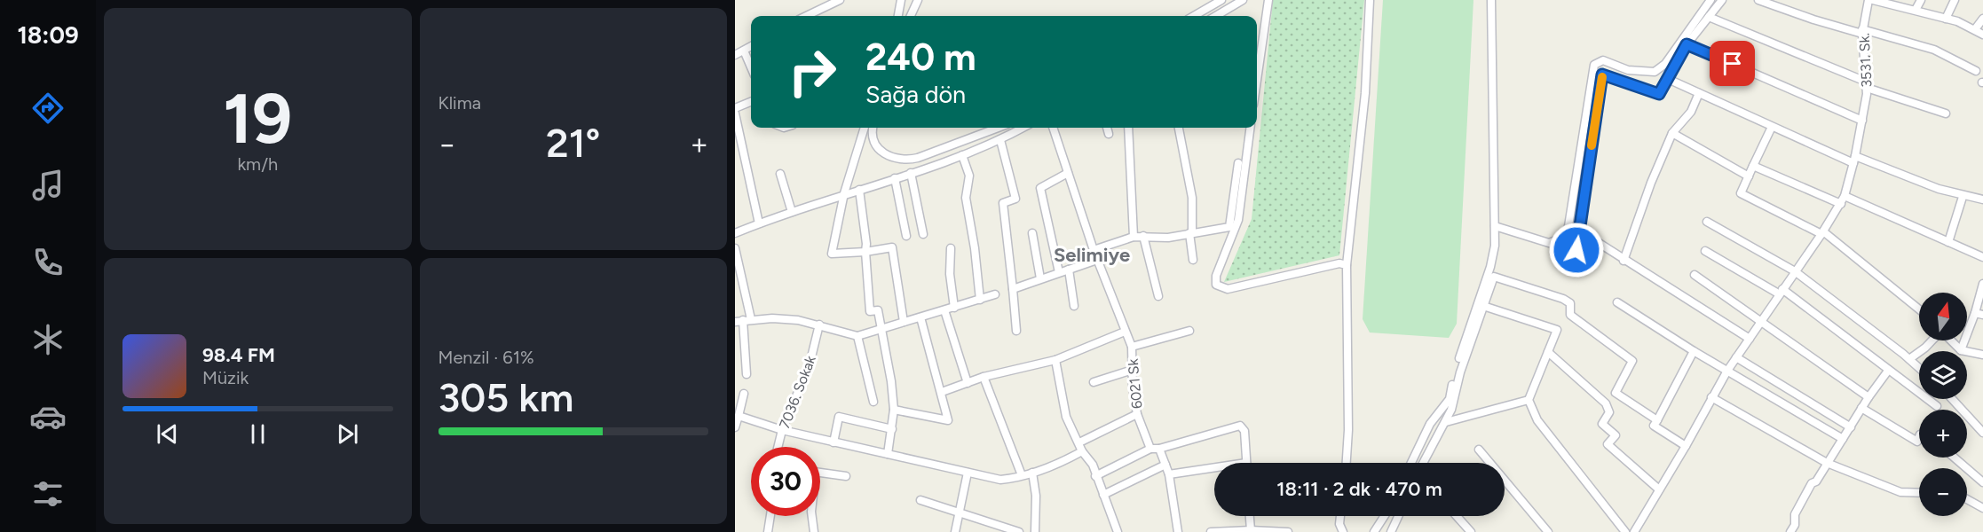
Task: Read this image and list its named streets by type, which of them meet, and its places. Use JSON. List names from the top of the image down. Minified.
{"streets":{"street":["3531. Sk.","6021 Sk","7036. Sokak"]},"districts":["Selimiye"],"north":"top","page":{"tabs":"18:09","tile":[["19","km/h"],"Klima",["Menzil · 61%","305 km"]],"turn":["240 m","Sağa dön"],"heat":["−","21°","+"],"map_buttons":["+","−"],"song":["98.4 FM","Müzik"],"limit":"30","trip":"18:11 · 2 dk · 470 m"}}
